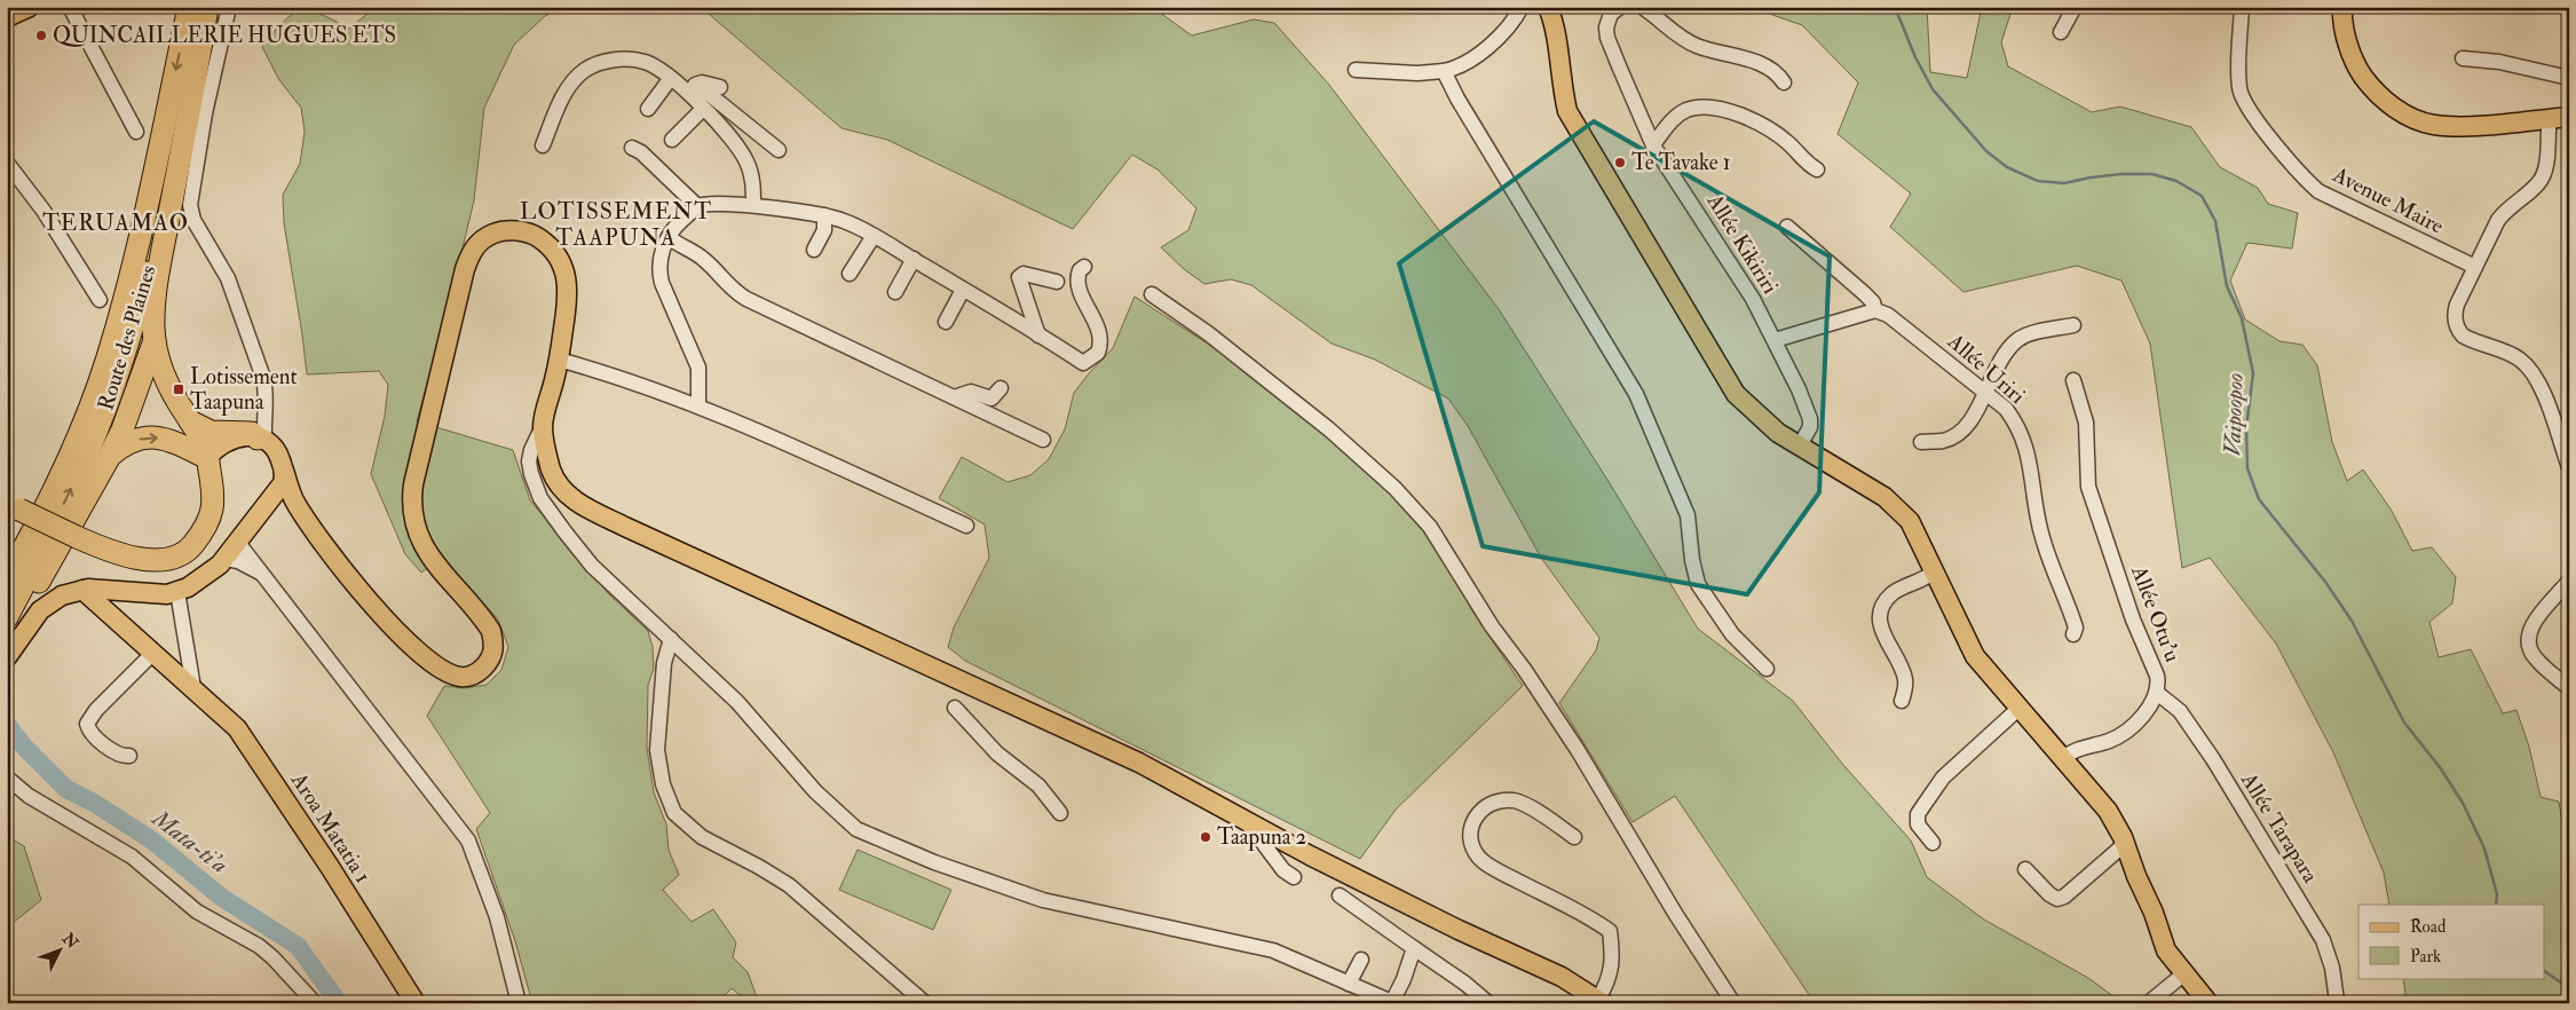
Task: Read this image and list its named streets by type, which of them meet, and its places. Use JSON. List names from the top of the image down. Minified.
{"streets":{"highway":["Route des Plaines"],"main road":["Aroa Matatia 1"],"street":["Avenue Maire","Allée Kikiriri","Allée Uriri","Allée Otu'u","Allée Tarapara"]},"crossings":[["Allée Otu'u","Allée Tarapara"]],"districts":["LOTISSEMENT TAAPUNA","TERUAMAO"],"water":["Vaipoopoo","Mata-ti'a"],"places":{"other":["QUINCAILLERIE HUGUES ETS","Te Tavake 1","Taapuna 2"],"transit":["Lotissement Taapuna"]},"legend":["Road","Park"],"north":"top right"}
